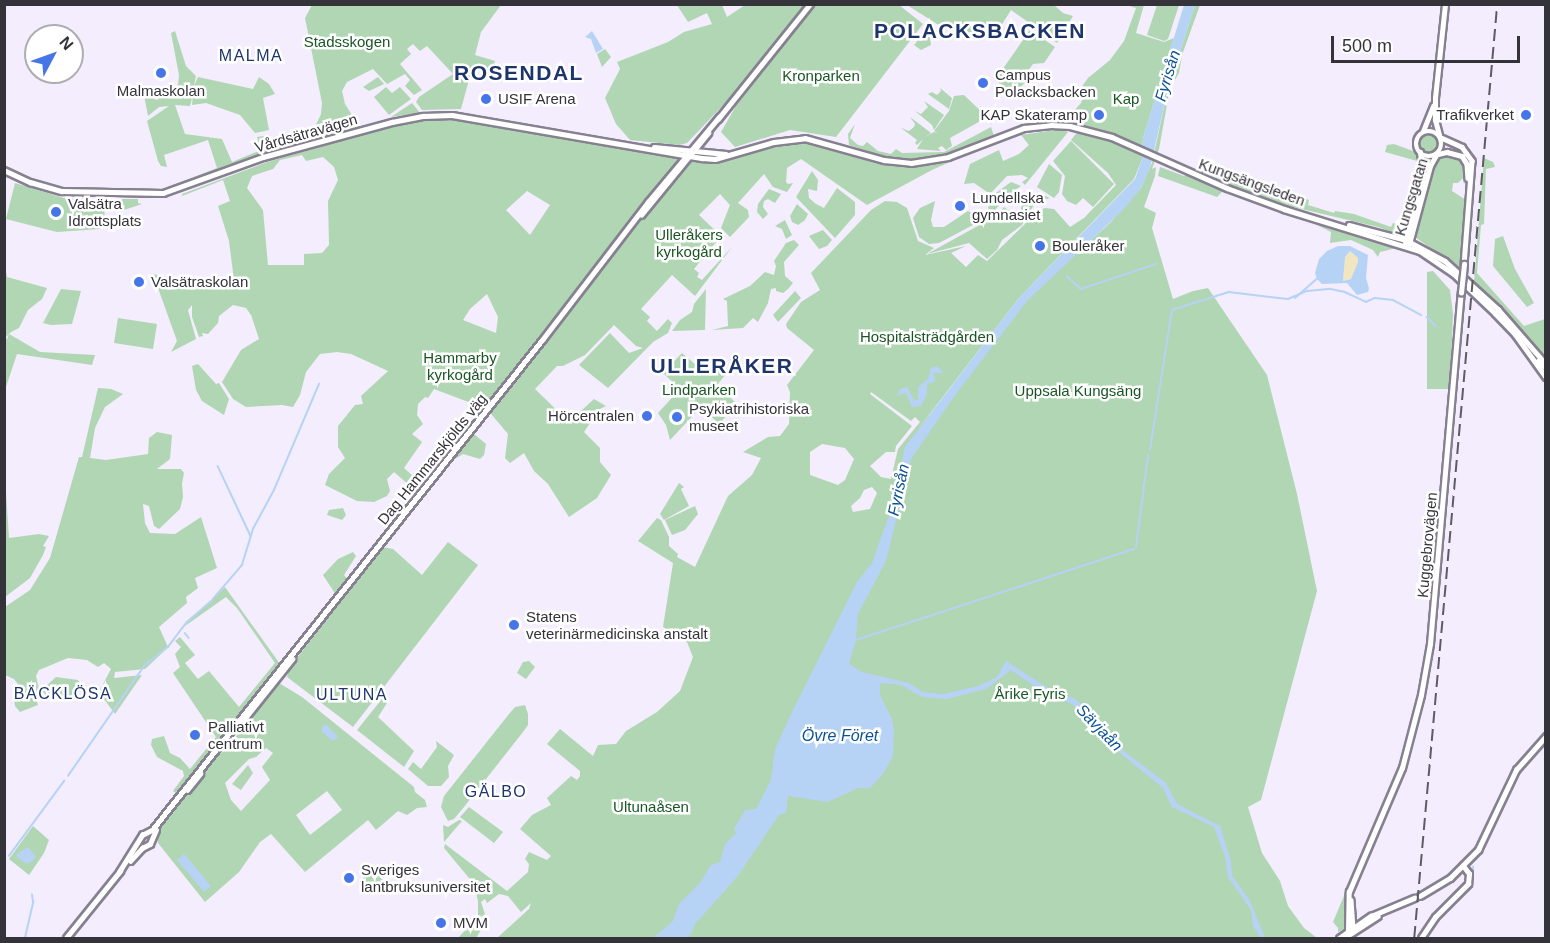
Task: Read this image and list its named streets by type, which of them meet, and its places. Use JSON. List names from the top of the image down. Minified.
{"streets":{"main road":["Vårdsätravägen","Kungsängsleden","Kungsgatan","Dag Hammarskjölds väg","Kuggebrovägen"]},"crossings":[["Vårdsätravägen","Dag Hammarskjölds väg"],["Kungsängsleden","Kungsgatan"],["Kungsgatan","Kuggebrovägen"]],"districts":["POLACKSBACKEN","MALMA","ROSENDAL","ULLERÅKER","BÄCKLÖSA","ULTUNA","GÄLBO"],"water":["Fyrisån","Sävjaån","Övre Föret"],"parks":["Stadsskogen","Kronparken","Kap","Ulleråkers kyrkogård","Hospitalsträdgården","Hammarby kyrkogård","Lindparken","Uppsala Kungsäng","Årike Fyris","Ultunaåsen"],"places":["Malmaskolan","Campus Polacksbacken","USIF Arena","KAP Skateramp","Trafikverket","Lundellska gymnasiet","Valsätra Idrottsplats","Bouleråker","Valsätraskolan","Hörcentralen","Psykiatrihistoriska museet","Statens veterinärmedicinska anstalt","Palliativt centrum","Sveriges lantbruksuniversitet","MVM"],"scale_bar":"500 m","north":"top right"}
